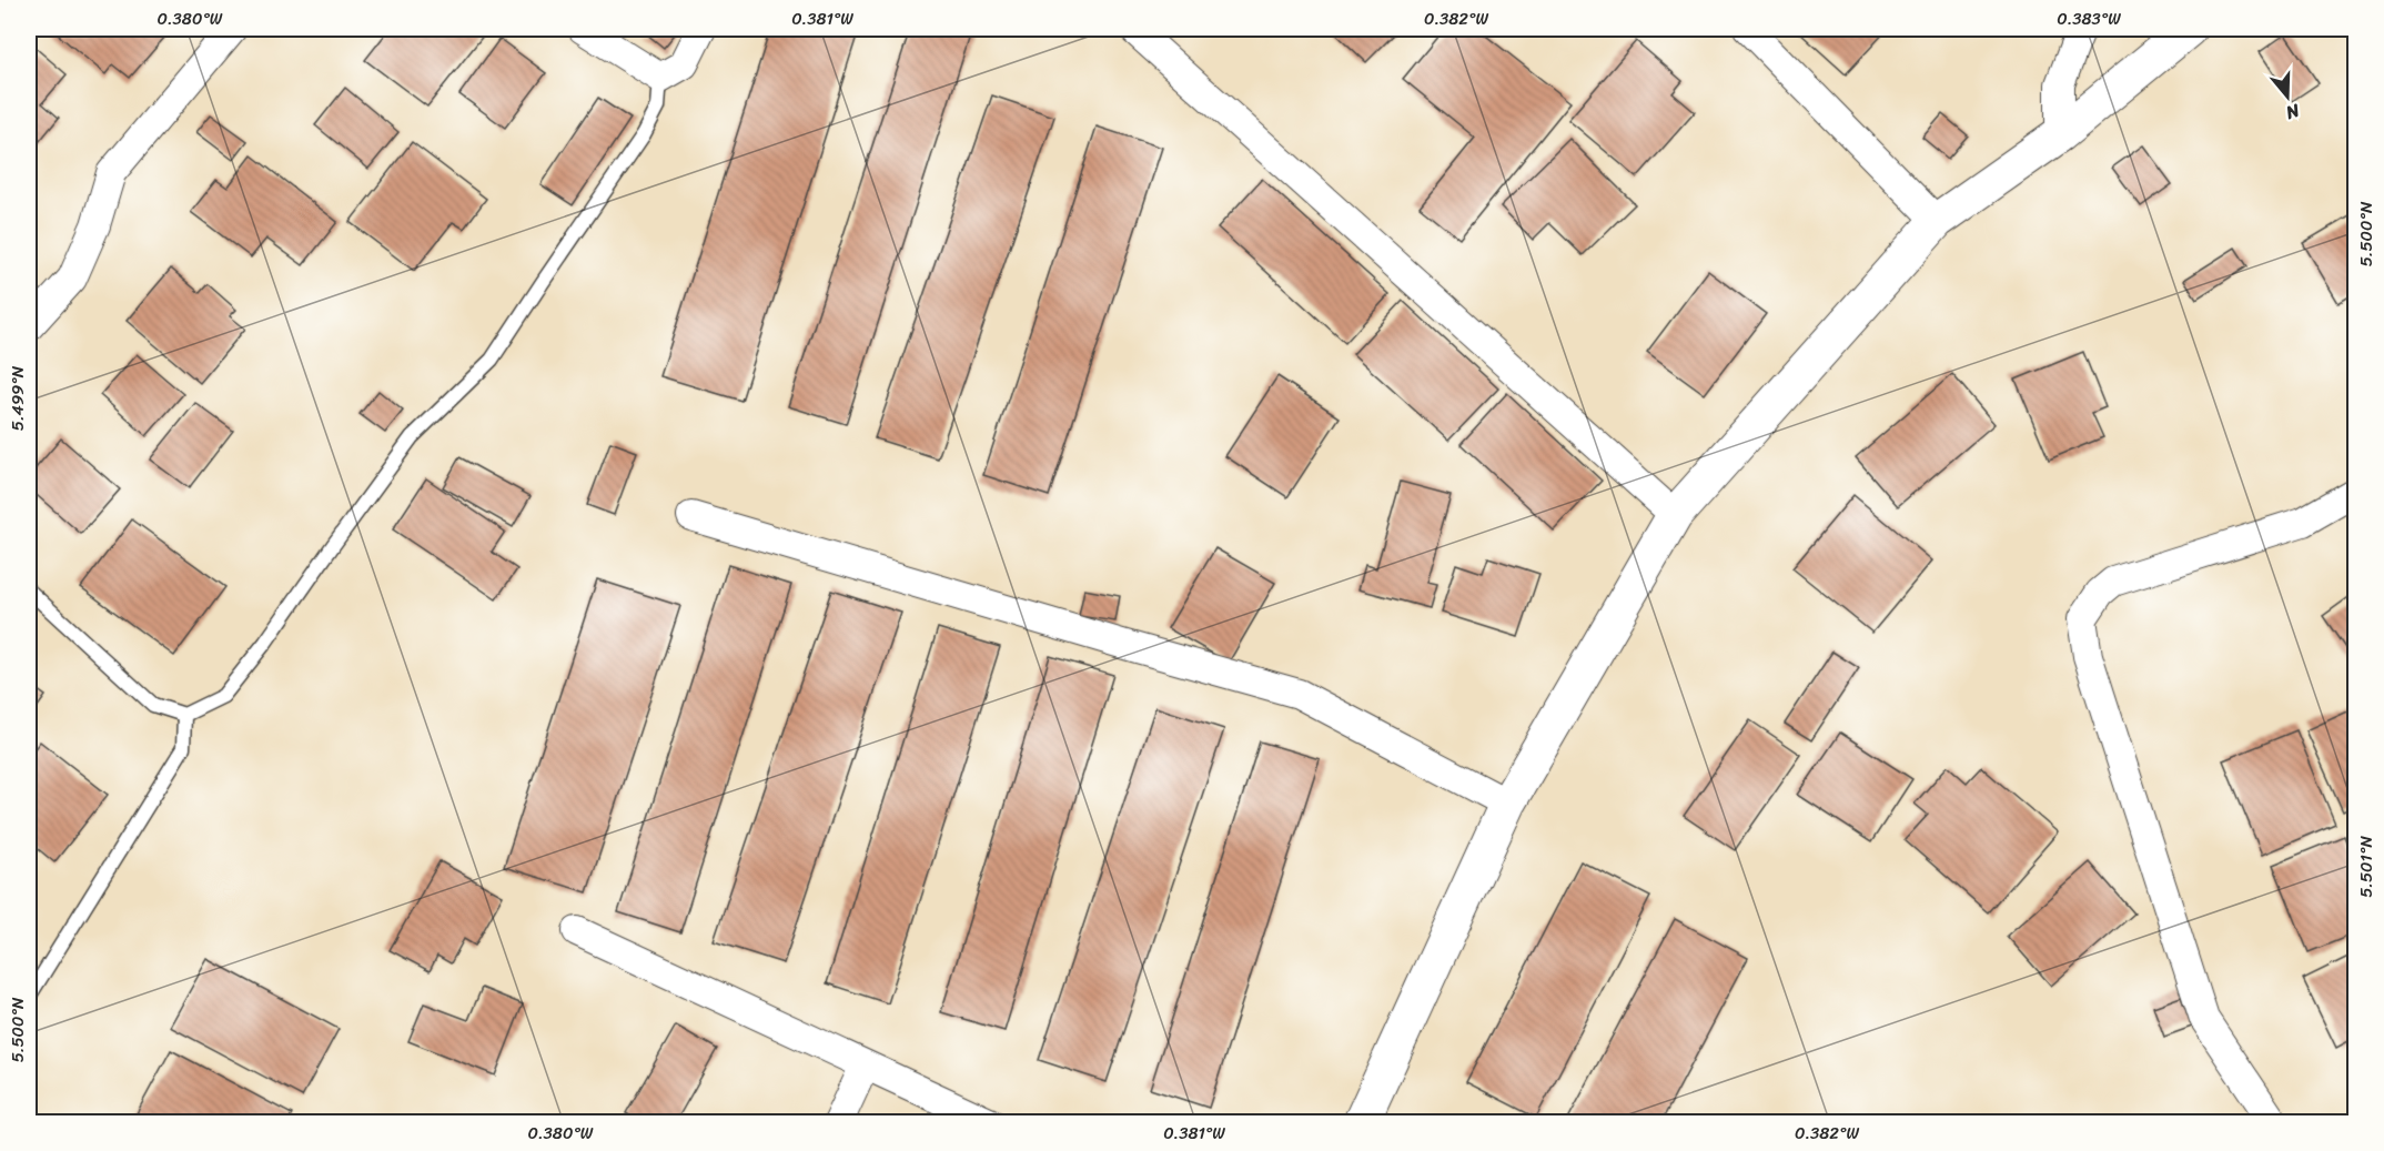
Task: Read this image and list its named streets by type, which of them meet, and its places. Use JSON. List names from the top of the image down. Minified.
{"north":"bottom","coordinates":["0.380°W","0.381°W","0.382°W","0.383°W","5.500°N","5.499°N","5.501°N"]}
